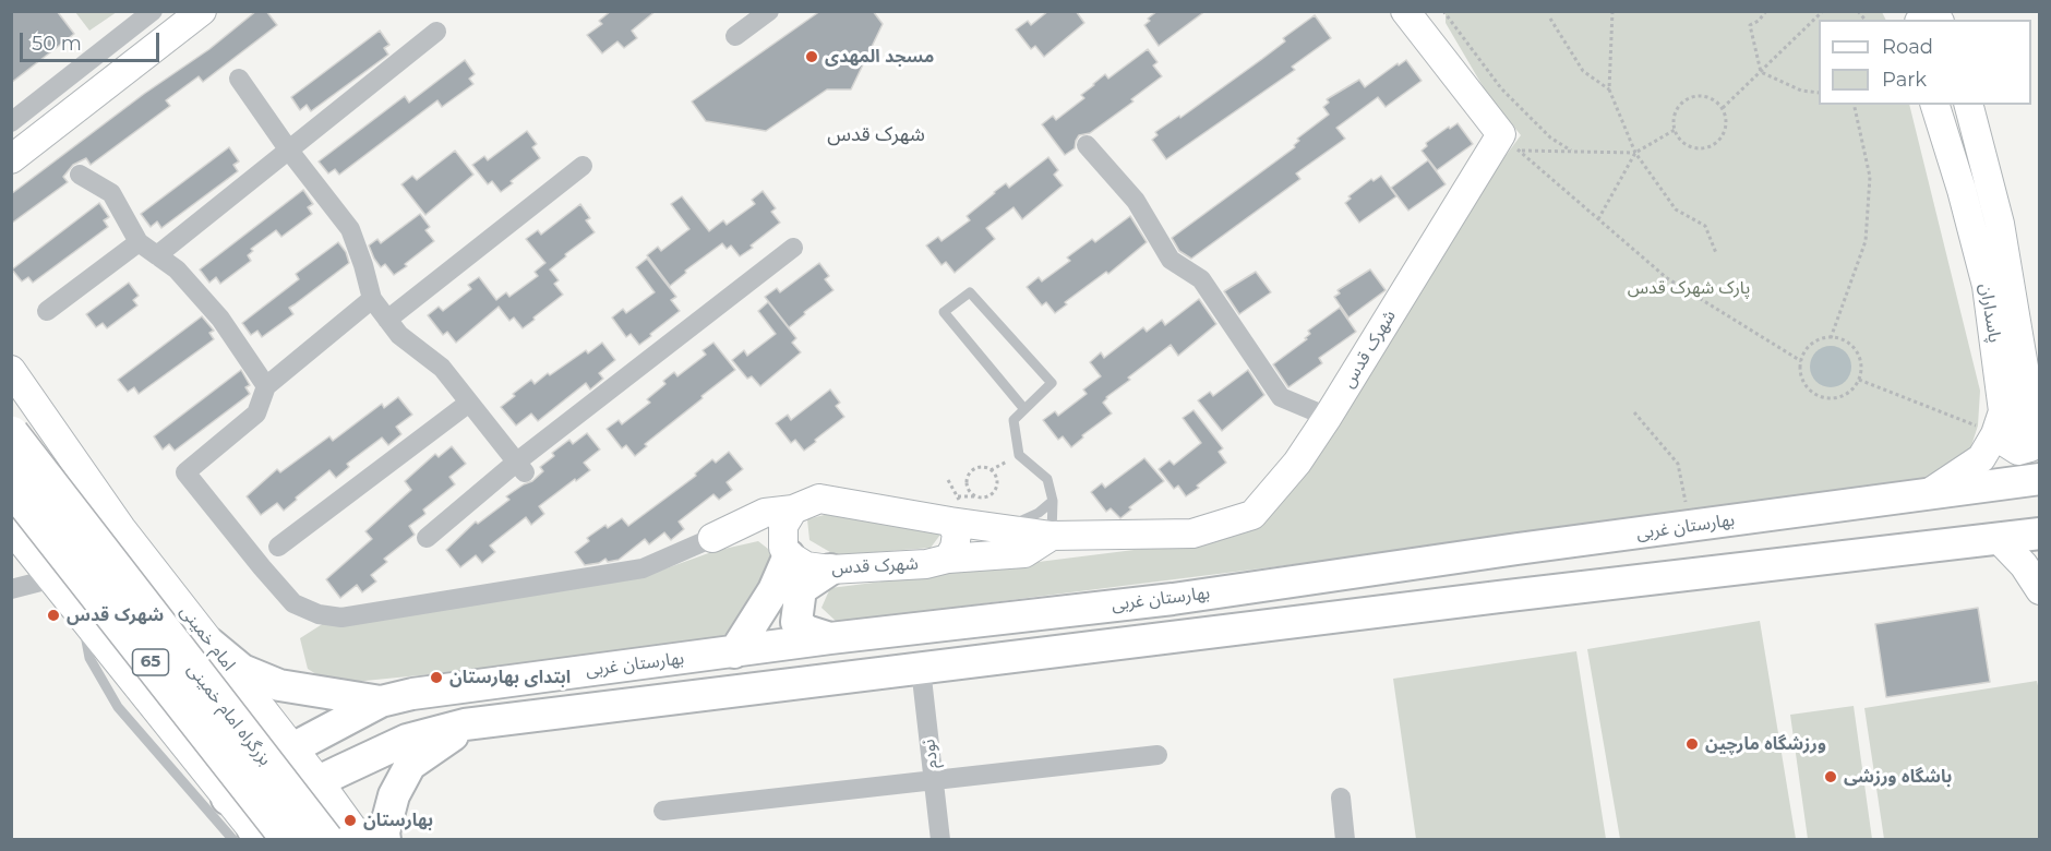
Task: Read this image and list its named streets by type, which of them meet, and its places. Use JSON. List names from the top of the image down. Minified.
{"streets":{"highway":["65","بزرگراه امام خمینی"],"main road":["پاسداران","شهرک قدس","بهارستان غربی","امام خمینی"],"street":["نودم"]},"crossings":[["بهارستان غربی","امام خمینی"]],"districts":["شهرک قدس"],"parks":["پارک شهرک قدس"],"places":["مسجد المهدی","شهرک قدس","ابتدای بهارستان","ورزشگاه مارچین","باشگاه ورزشی","بهارستان"],"legend":["Road","Park"],"scale_bar":"50 m"}
